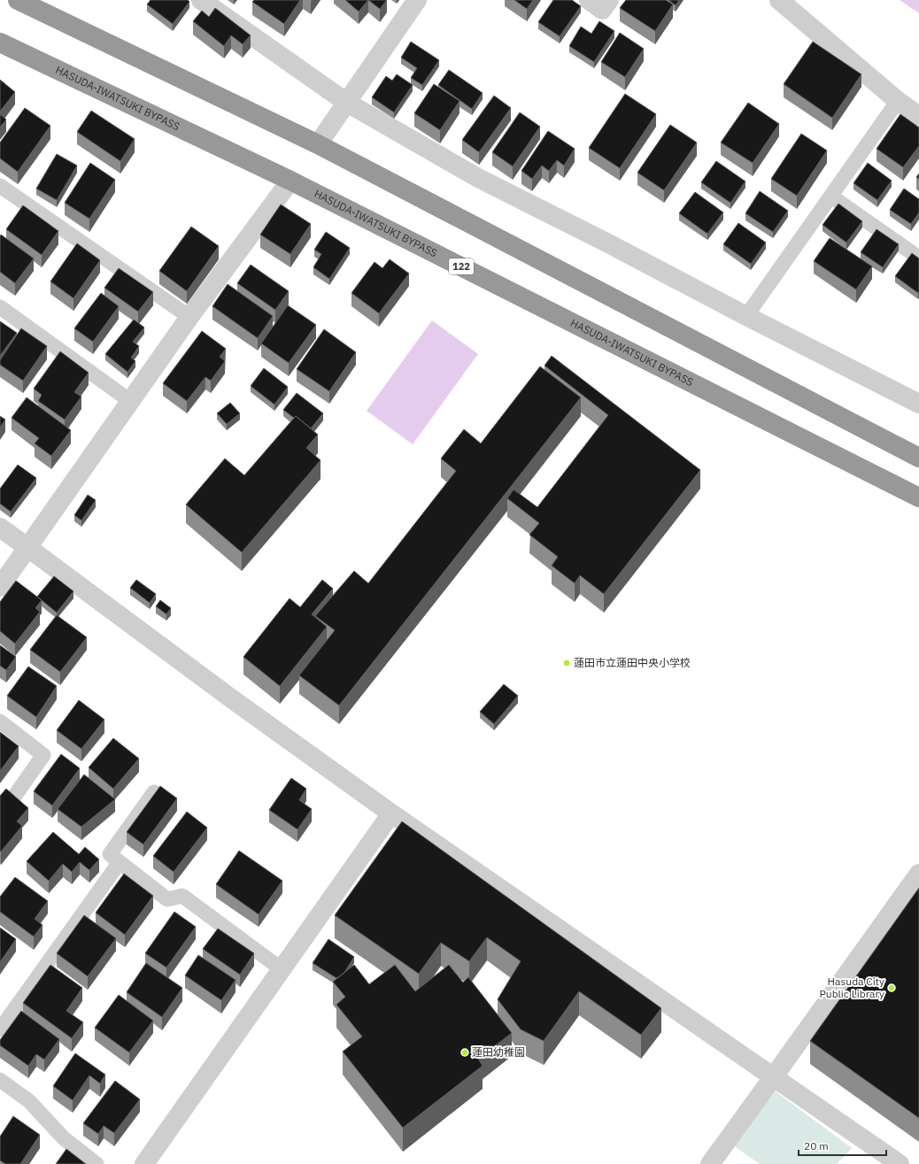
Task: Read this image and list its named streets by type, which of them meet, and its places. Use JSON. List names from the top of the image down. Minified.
{"streets":{"highway":["HASUDA-IWATSUKI BYPASS","122"]},"places":["蓮田市立蓮田中央小学校","Hasuda City Public Library","蓮田幼稚園"],"scale_bar":"20 m"}
